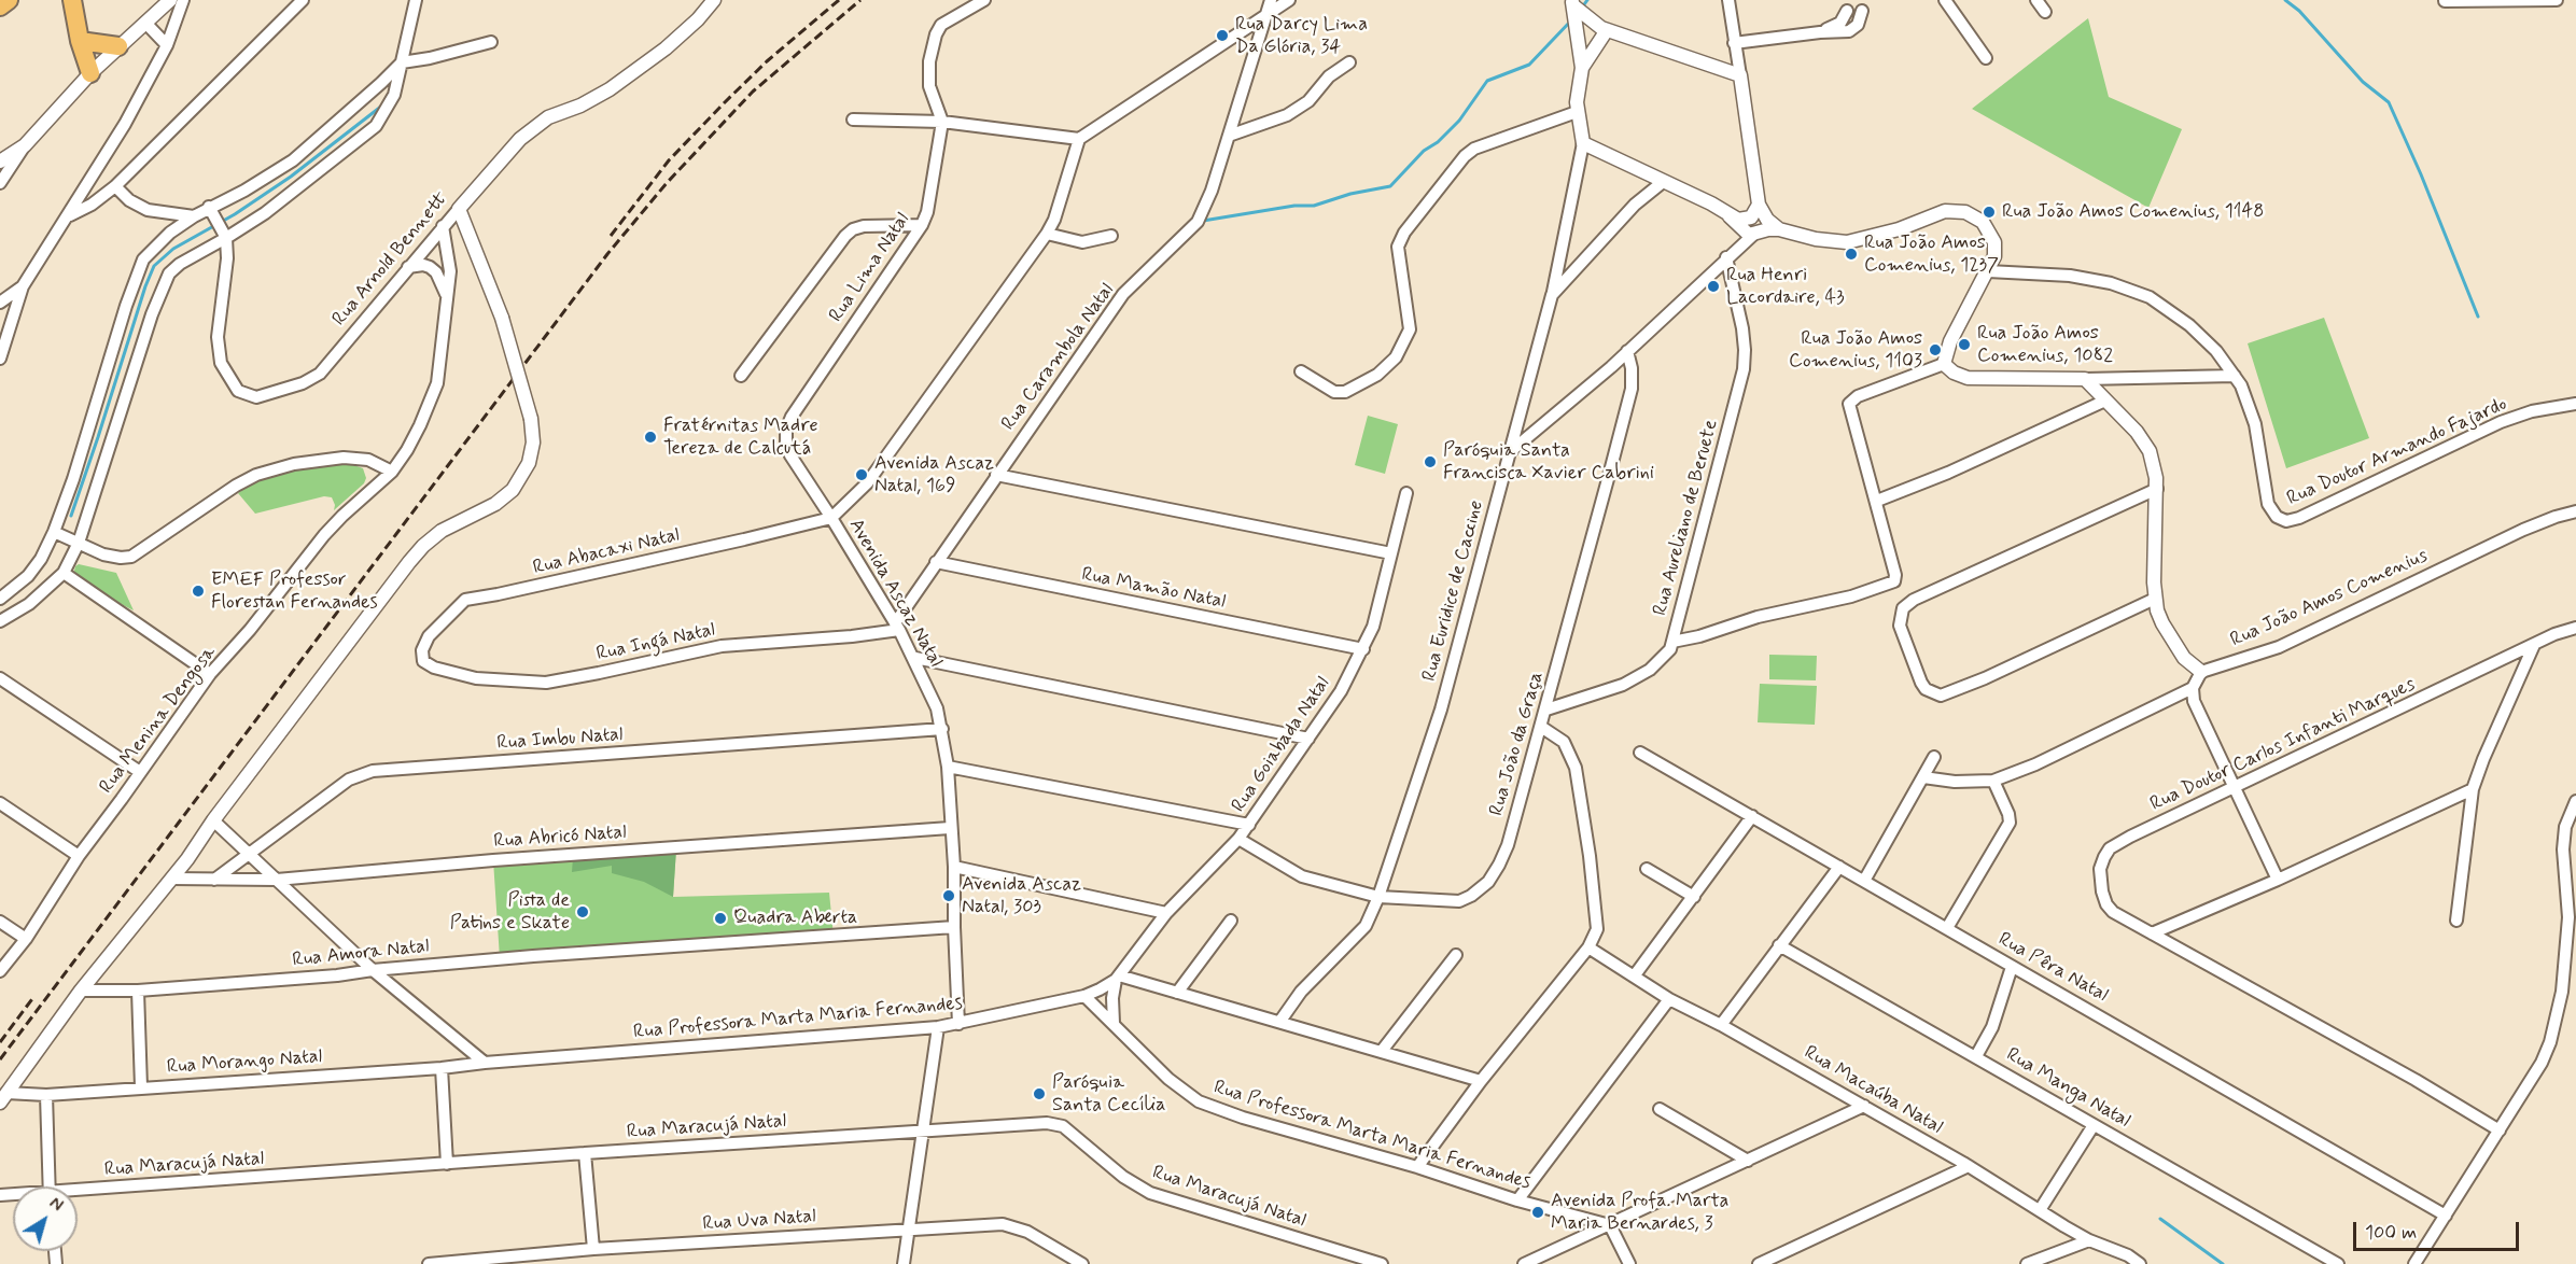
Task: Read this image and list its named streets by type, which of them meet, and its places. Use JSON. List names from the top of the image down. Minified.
{"streets":{"street":["Rua Arnold Bennett","Rua Lima Natal","Rua Carambola Natal","Rua Doutor Armando Fajardo","Rua Aureliano de Beruete","Rua Abacaxi Natal","Rua Mamão Natal","Rua Euridice de Caccine","Avenida Ascaz Natal","Rua João Amos Comenius","Rua Ingá Natal","Rua Menina Dengosa","Rua Imbu Natal","Rua João da Graça","Rua Goiabada Natal","Rua Doutor Carlos Infanti Marques","Rua Abricó Natal","Rua Amora Natal","Rua Pêra Natal","Rua Professora Marta Maria Fernandes","Rua Morango Natal","Rua Manga Natal","Rua Macaúba Natal","Rua Maracujá Natal","Rua Uva Natal"]},"crossings":[["Rua Arnold Bennett","Rua Menina Dengosa"],["Rua Lima Natal","Rua Abacaxi Natal"],["Rua Lima Natal","Avenida Ascaz Natal"],["Rua Carambola Natal","Rua Mamão Natal"],["Rua Carambola Natal","Avenida Ascaz Natal"],["Rua Carambola Natal","Rua Ingá Natal"],["Rua Aureliano de Beruete","Rua João da Graça"],["Rua Abacaxi Natal","Avenida Ascaz Natal"],["Rua Abacaxi Natal","Rua Ingá Natal"],["Rua Mamão Natal","Rua Goiabada Natal"],["Rua Euridice de Caccine","Rua João da Graça"],["Avenida Ascaz Natal","Rua Ingá Natal"],["Avenida Ascaz Natal","Rua Imbu Natal"],["Avenida Ascaz Natal","Rua Abricó Natal"],["Avenida Ascaz Natal","Rua Amora Natal"],["Avenida Ascaz Natal","Rua Professora Marta Maria Fernandes"],["Rua Imbu Natal","Rua Abricó Natal"],["Rua João da Graça","Rua Goiabada Natal"],["Rua Goiabada Natal","Rua Professora Marta Maria Fernandes"],["Rua Professora Marta Maria Fernandes","Rua Morango Natal"]],"places":["Rua Darcy Lima Da Glória, 34","Rua João Amos Comenius, 1148","Rua João Amos Comenius, 1237","Rua Henri Lacordaire, 43","Rua João Amos Comenius, 1082","Rua João Amos Comenius, 1103","Fratérnitas Madre Tereza de Calcutá","Paróquia Santa Francisca Xavier Cabrini","Avenida Ascaz Natal, 169","EMEF Professor Florestan Fernandes","Avenida Ascaz Natal, 303","Pista de Patins e Skate","Quadra Aberta","Paróquia Santa Cecília","Avenida Profa. Marta Maria Bernardes, 3"],"scale_bar":"100 m","north":"top right"}
